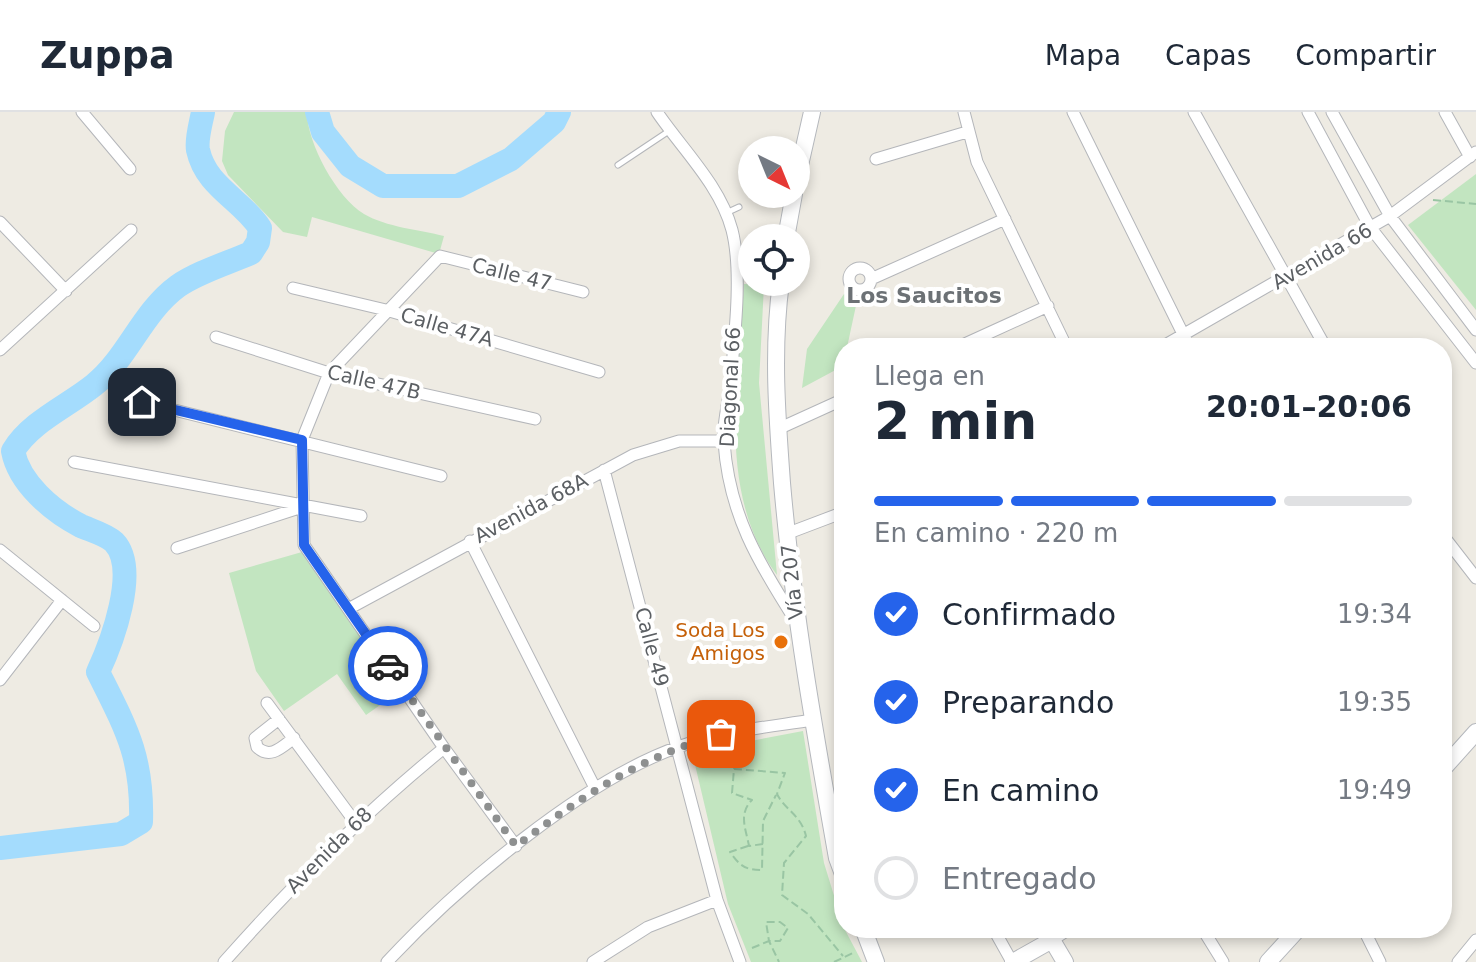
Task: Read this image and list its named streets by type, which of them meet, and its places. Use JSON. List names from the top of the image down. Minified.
{"streets":{"main road":["Vía 207"],"street":["Avenida 66","Calle 47","Calle 47A","Calle 47B","Diagonal 66","Avenida 68A","Calle 49","Avenida 68"]},"crossings":[["Calle 47","Calle 47A"],["Diagonal 66","Avenida 68A"],["Diagonal 66","Vía 207"],["Avenida 68A","Calle 49"]],"districts":["Los Saucitos"],"places":["Soda Los Amigos"],"north":"bottom right","page":{"header":"Zuppa","nav":["Mapa","Capas","Compartir"],"heading":["2 min","Llega en","20:01–20:06"],"bar":"En camino · 220 m","list":[["Confirmado","19:34"],["Preparando","19:35"],["En camino","19:49"],"Entregado"]}}
